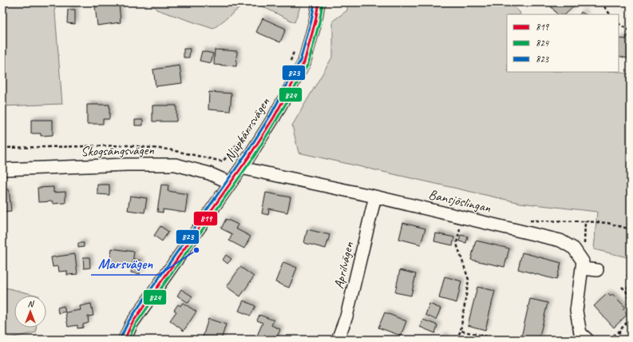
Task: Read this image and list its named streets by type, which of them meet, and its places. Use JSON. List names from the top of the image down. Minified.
{"streets":{"street":["Njupkärrsvägen","Skogsängsvägen","Bansjöslingan","Aprilvägen"]},"crossings":[["Njupkärrsvägen","Skogsängsvägen"],["Njupkärrsvägen","Bansjöslingan"],["Bansjöslingan","Aprilvägen"]],"places":["Marsvägen"],"lines":["transit line 819","transit line 823","transit line 824"],"legend":["819","824","823"],"north":"top"}
